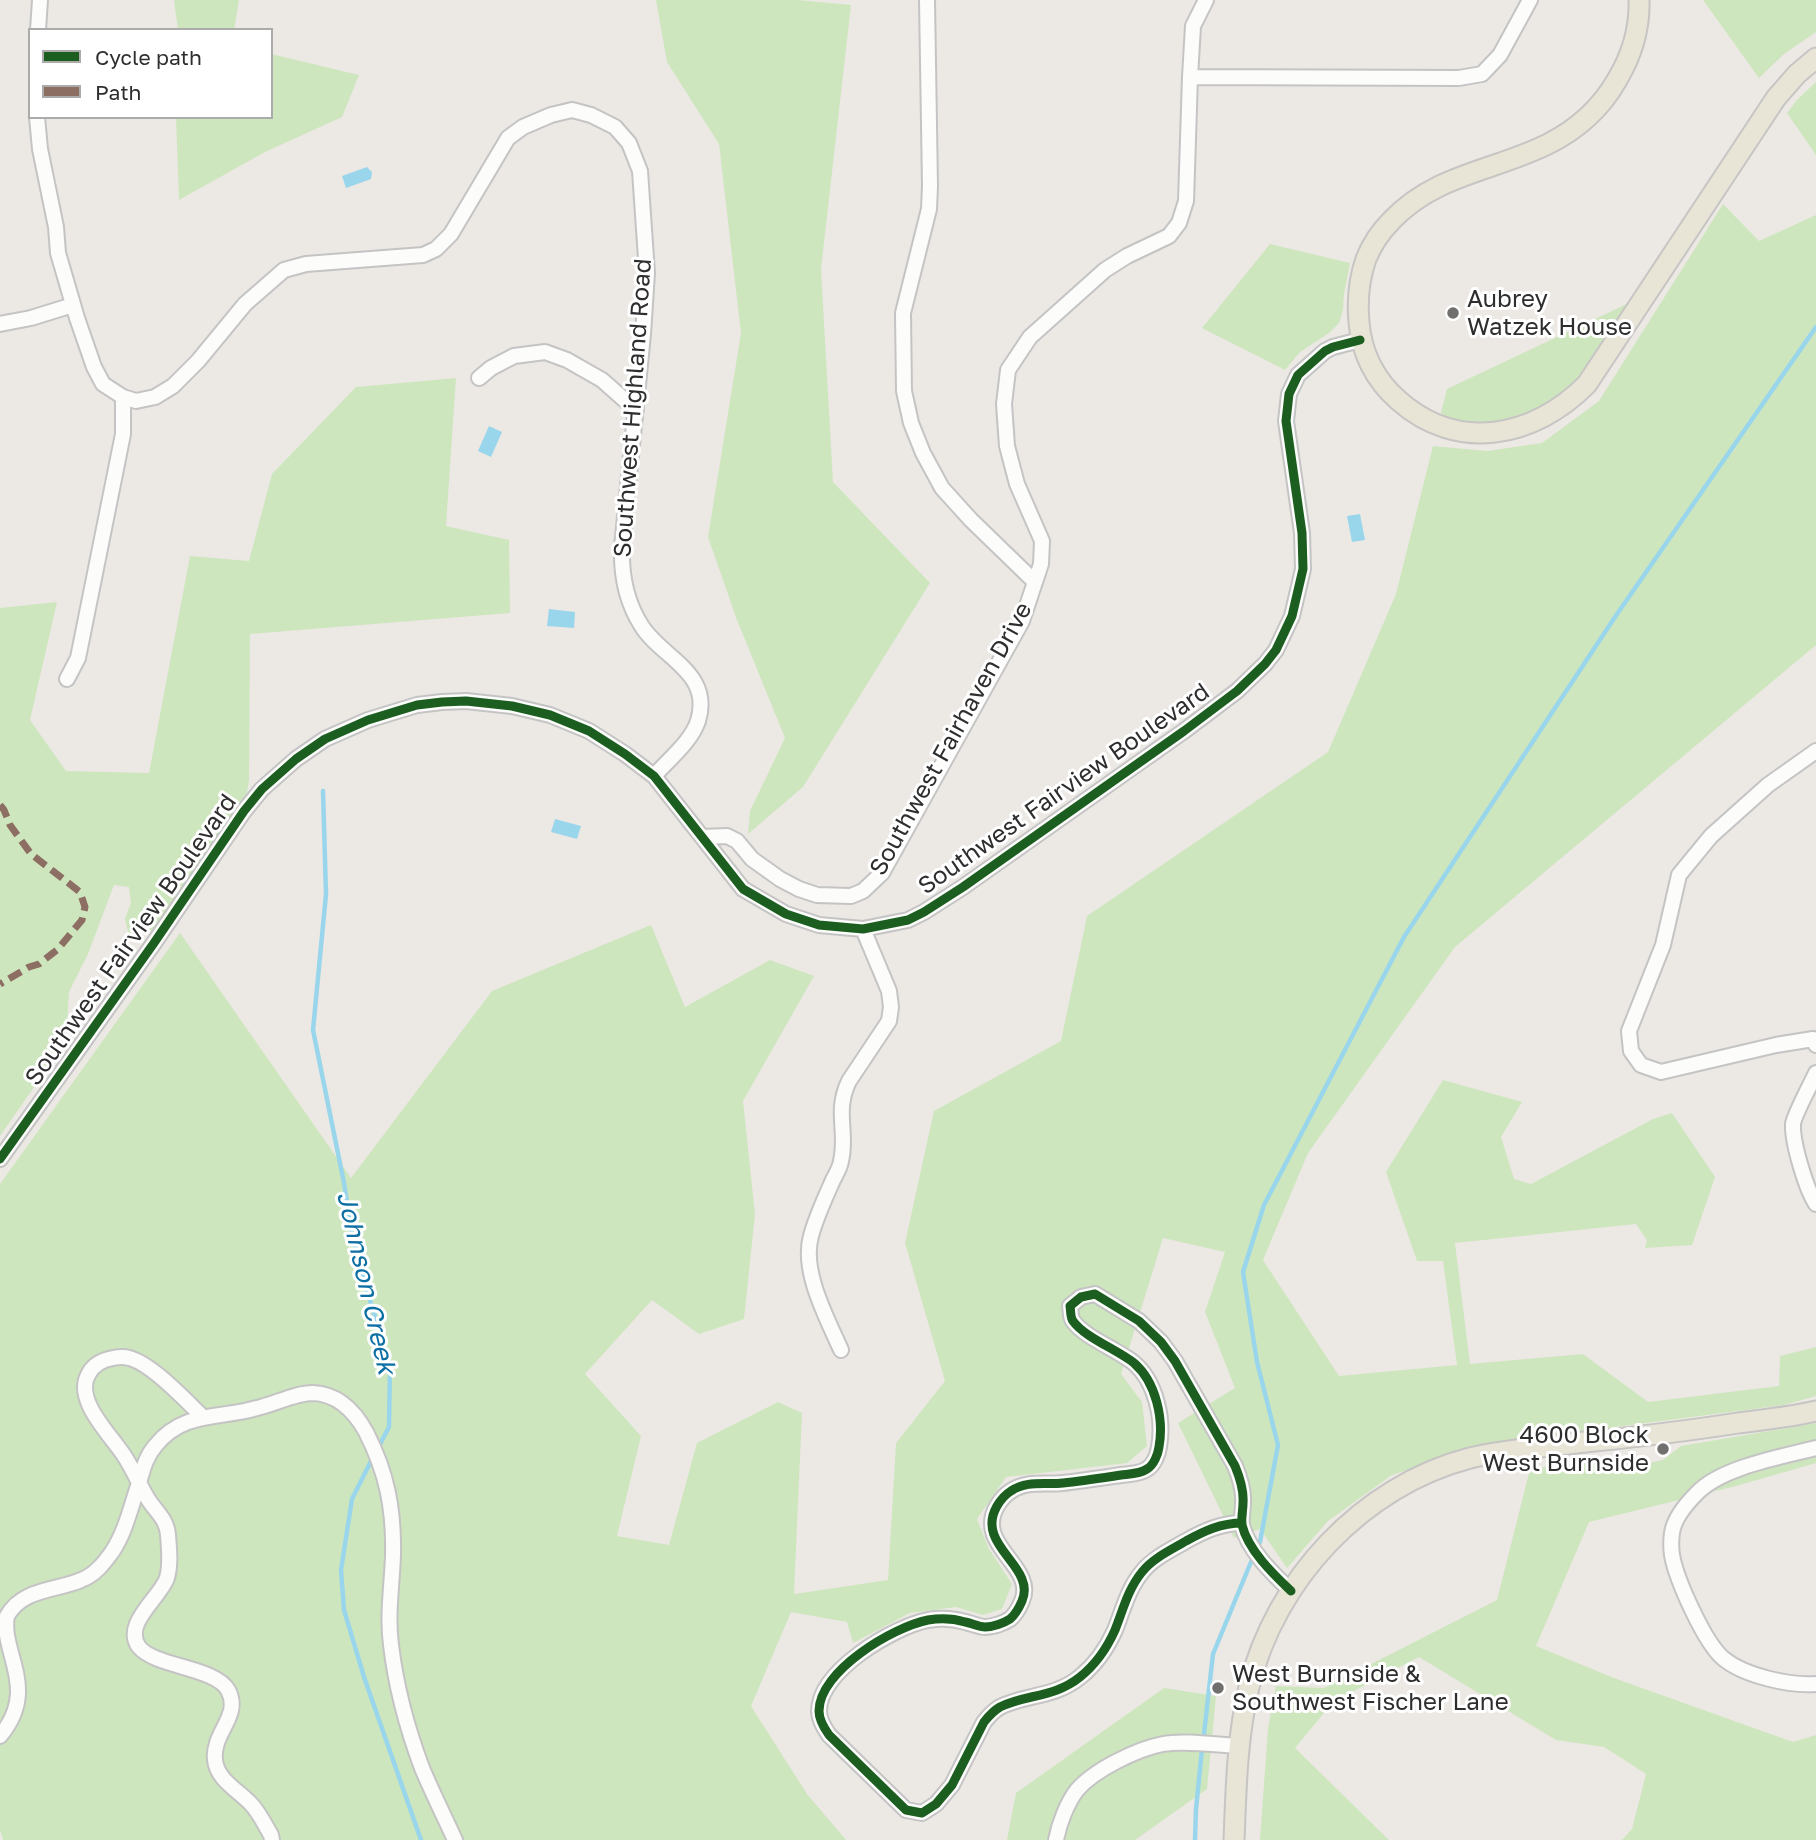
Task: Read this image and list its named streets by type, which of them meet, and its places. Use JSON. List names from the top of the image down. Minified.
{"streets":{"street":["Southwest Highland Road","Southwest Fairhaven Drive","Southwest Fairview Boulevard"]},"crossings":[["Southwest Highland Road","Southwest Fairview Boulevard"],["Southwest Fairhaven Drive","Southwest Fairview Boulevard"]],"water":["Johnson Creek"],"places":["Aubrey Watzek House","4600 Block West Burnside","West Burnside & Southwest Fischer Lane"],"legend":["Cycle path","Path"]}
